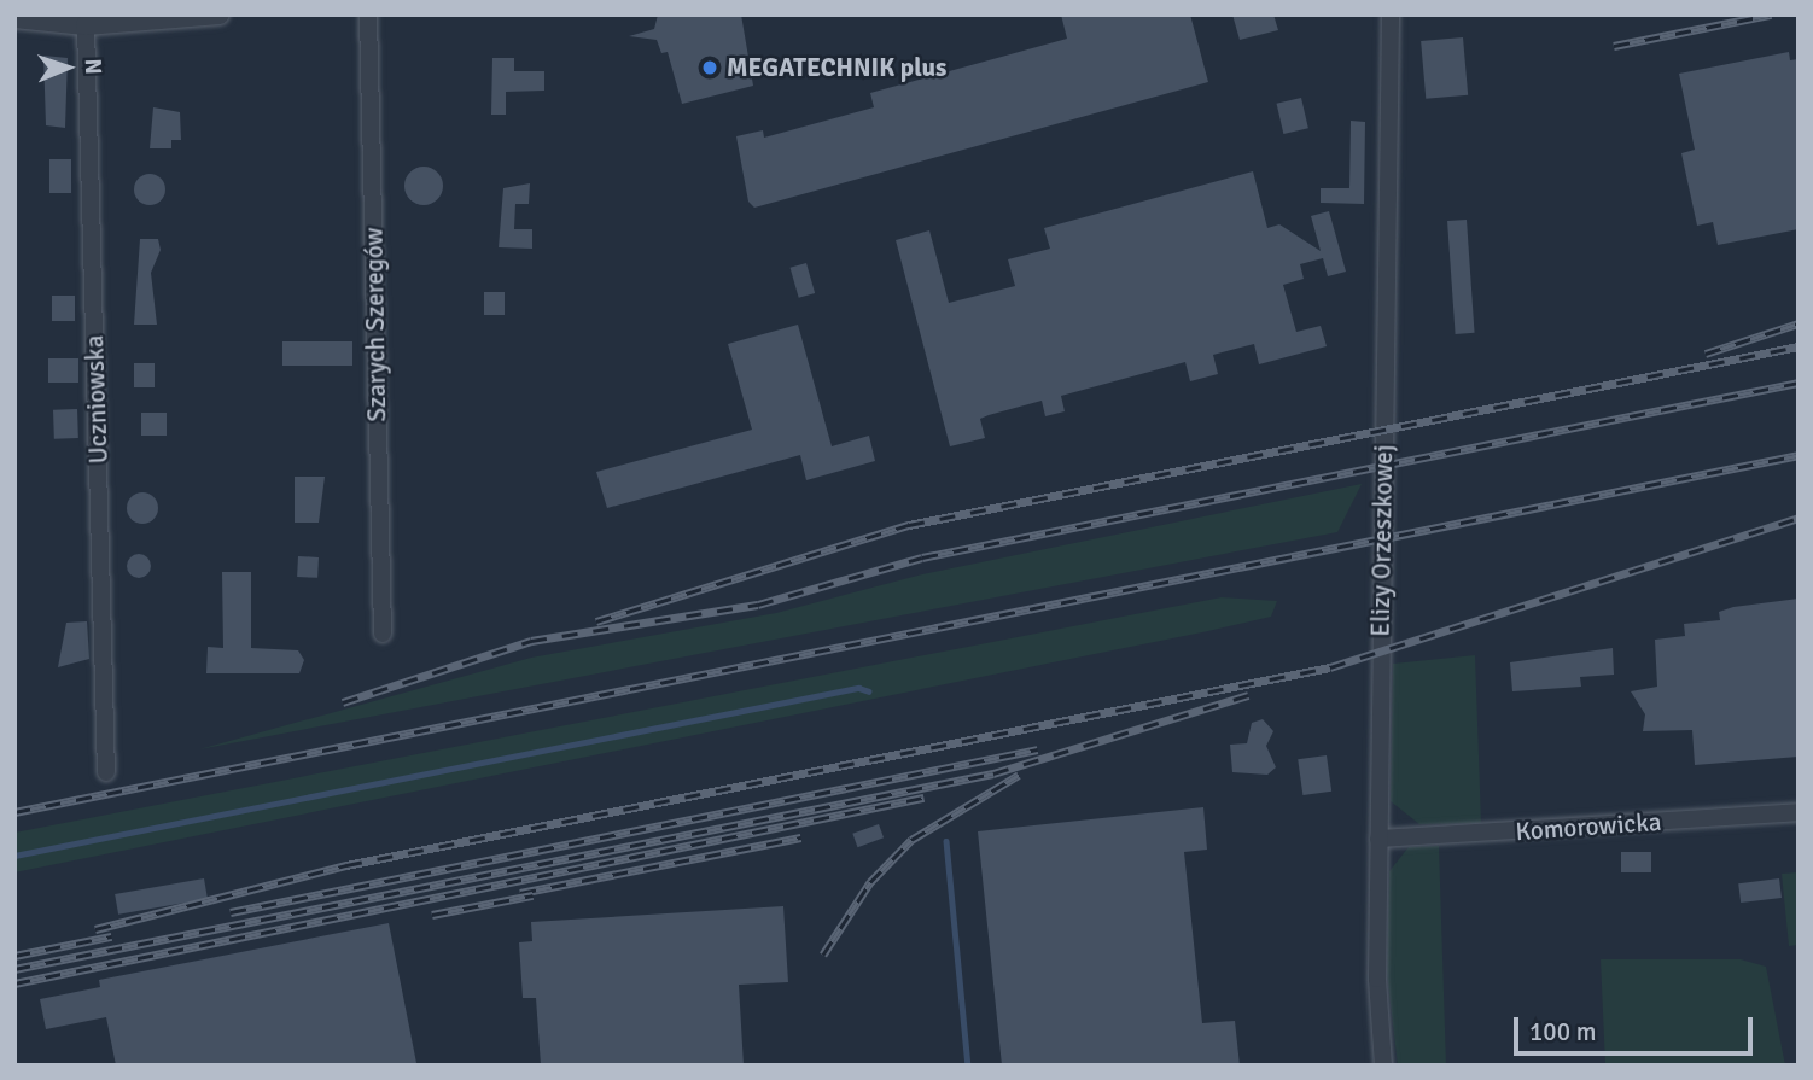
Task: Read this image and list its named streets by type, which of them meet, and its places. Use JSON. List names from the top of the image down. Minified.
{"streets":{"street":["Szarych Szeregów","Uczniowska","Elizy Orzeszkowej","Komorowicka"]},"crossings":[["Elizy Orzeszkowej","Komorowicka"]],"places":["MEGATECHNIK plus"],"scale_bar":"100 m","north":"right"}
